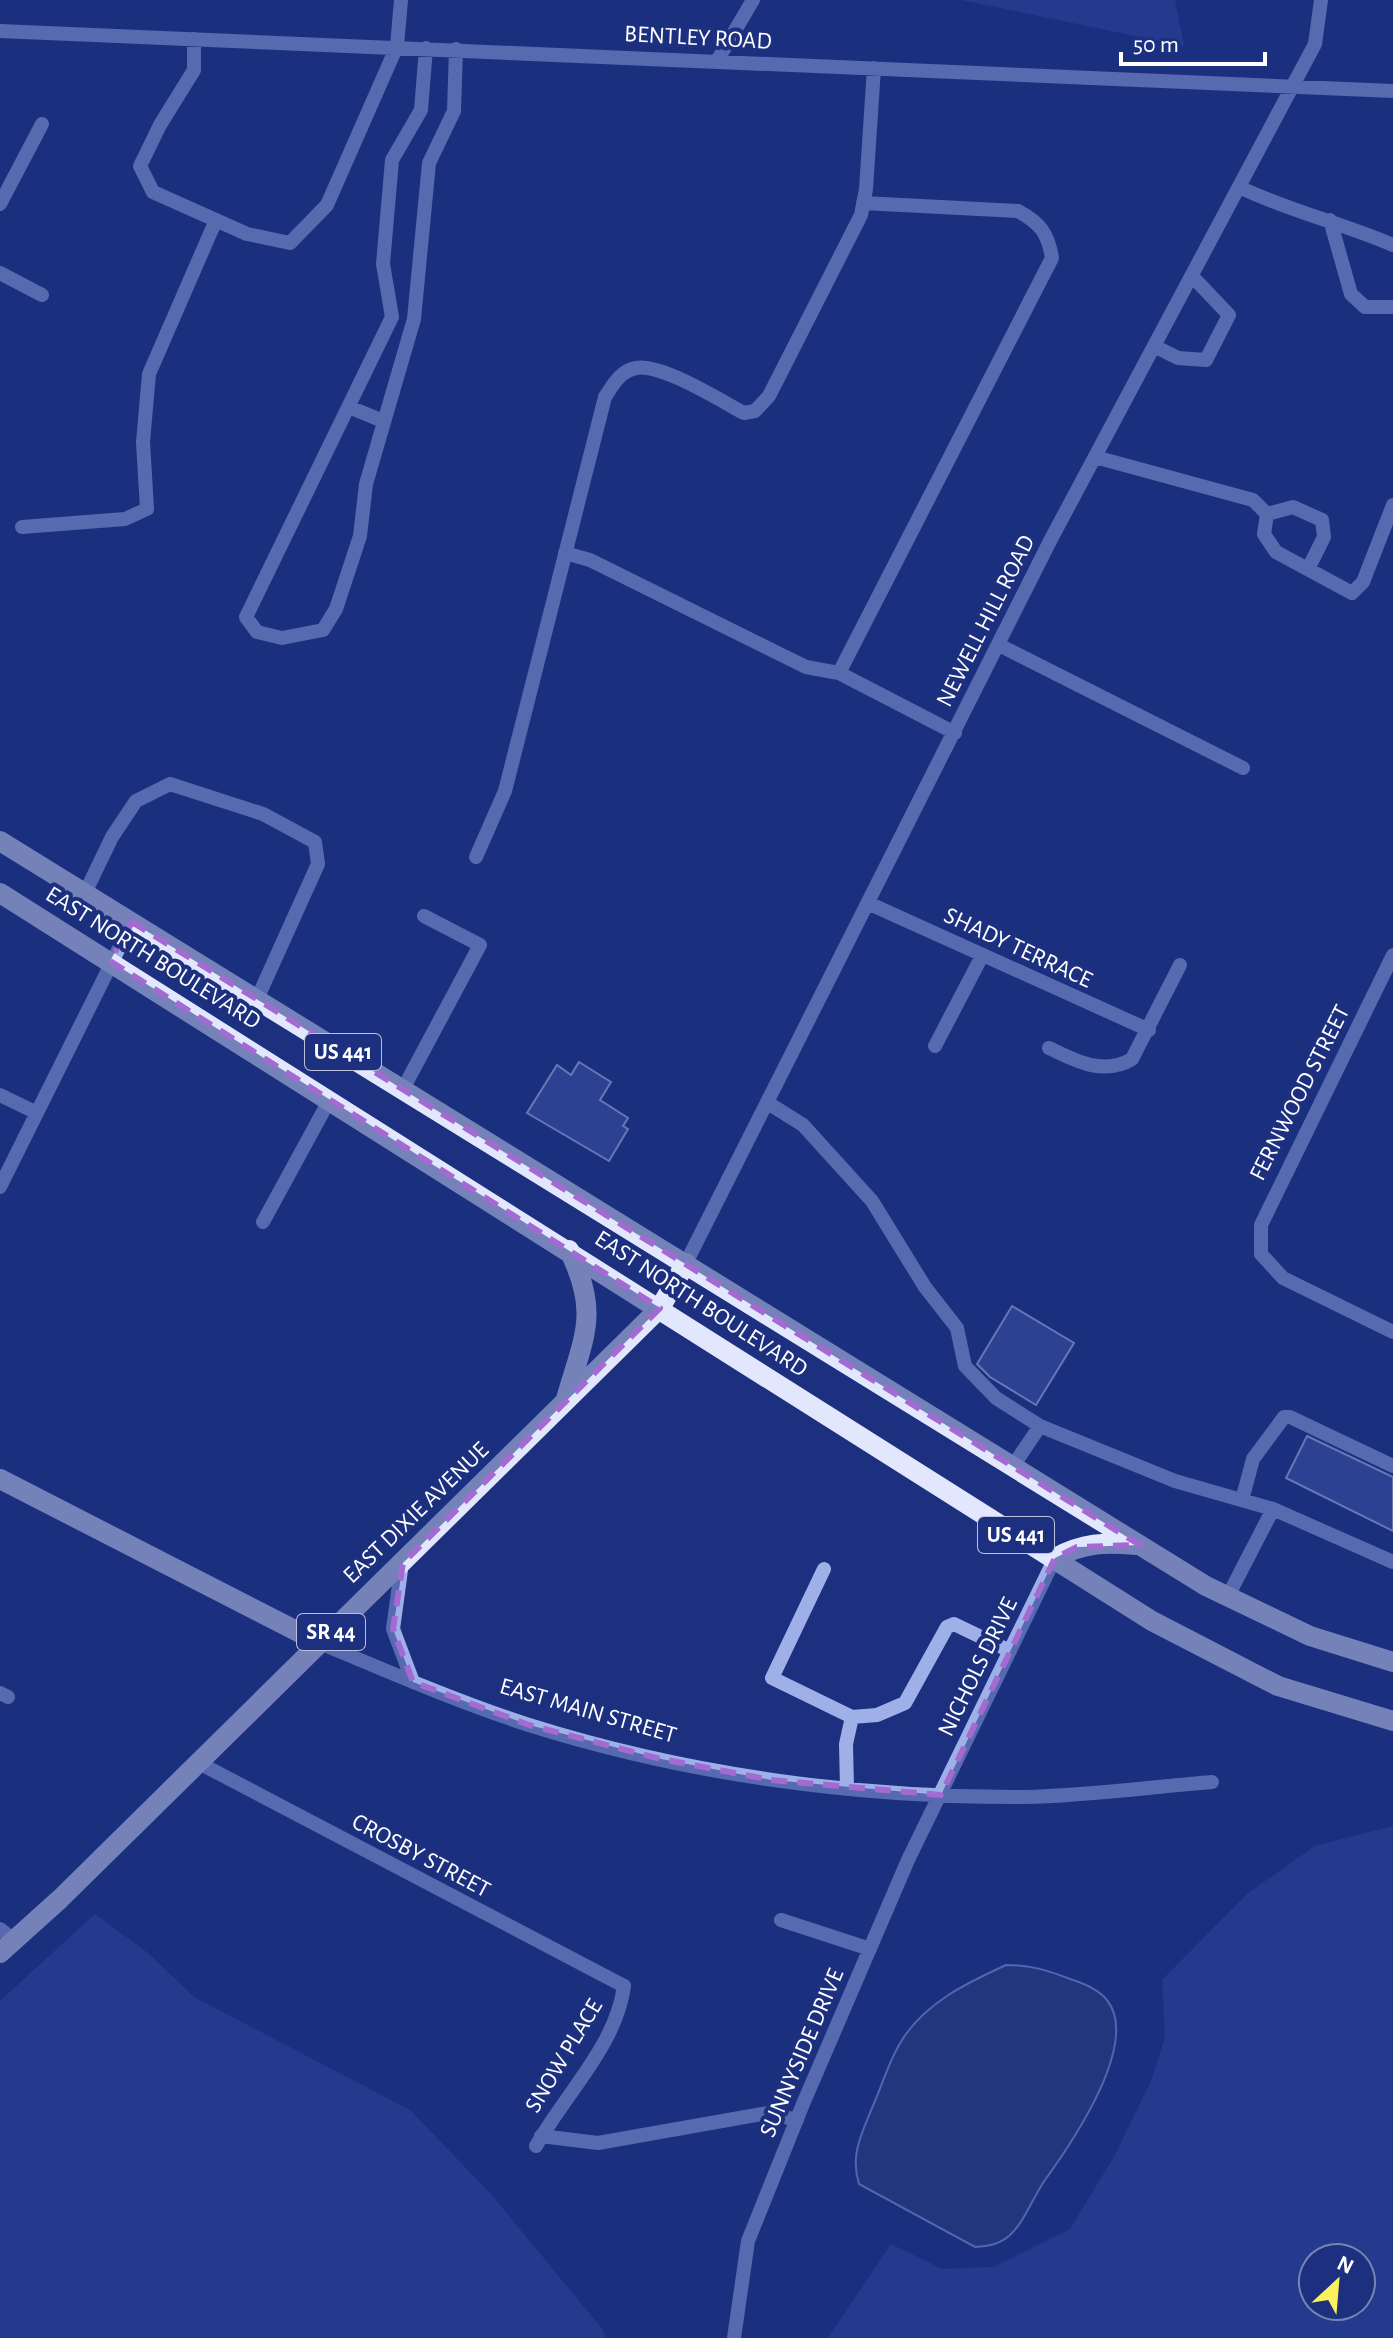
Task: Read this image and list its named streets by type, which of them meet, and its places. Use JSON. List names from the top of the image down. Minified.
{"streets":{"main road":["EAST NORTH BOULEVARD","US 441","EAST DIXIE AVENUE","SR 44","EAST MAIN STREET"],"street":["BENTLEY ROAD","NEWELL HILL ROAD","SHADY TERRACE","FERNWOOD STREET","NICHOLS DRIVE","CROSBY STREET","SUNNYSIDE DRIVE","SNOW PLACE"]},"crossings":[["BENTLEY ROAD","NEWELL HILL ROAD"],["NEWELL HILL ROAD","SHADY TERRACE"],["NEWELL HILL ROAD","EAST NORTH BOULEVARD"],["NEWELL HILL ROAD","SR 44"],["EAST NORTH BOULEVARD","EAST DIXIE AVENUE"],["EAST NORTH BOULEVARD","SR 44"],["EAST NORTH BOULEVARD","NICHOLS DRIVE"],["EAST DIXIE AVENUE","SR 44"],["EAST DIXIE AVENUE","EAST MAIN STREET"],["EAST DIXIE AVENUE","CROSBY STREET"],["NICHOLS DRIVE","EAST MAIN STREET"],["NICHOLS DRIVE","SUNNYSIDE DRIVE"],["EAST MAIN STREET","SUNNYSIDE DRIVE"],["CROSBY STREET","SNOW PLACE"],["SUNNYSIDE DRIVE","SNOW PLACE"]],"scale_bar":"50 m","north":"top right"}
